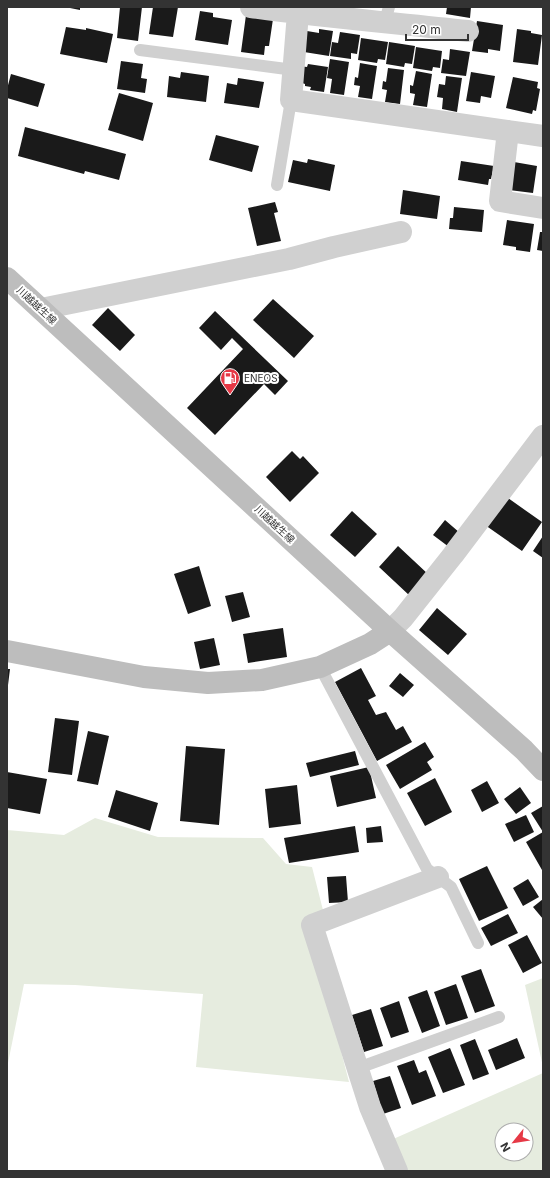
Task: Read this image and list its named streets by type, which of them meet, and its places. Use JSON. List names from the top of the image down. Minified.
{"streets":{"main road":["川越越生線"]},"places":{"fuel station":["ENEOS"]},"scale_bar":"20 m","north":"bottom left"}
